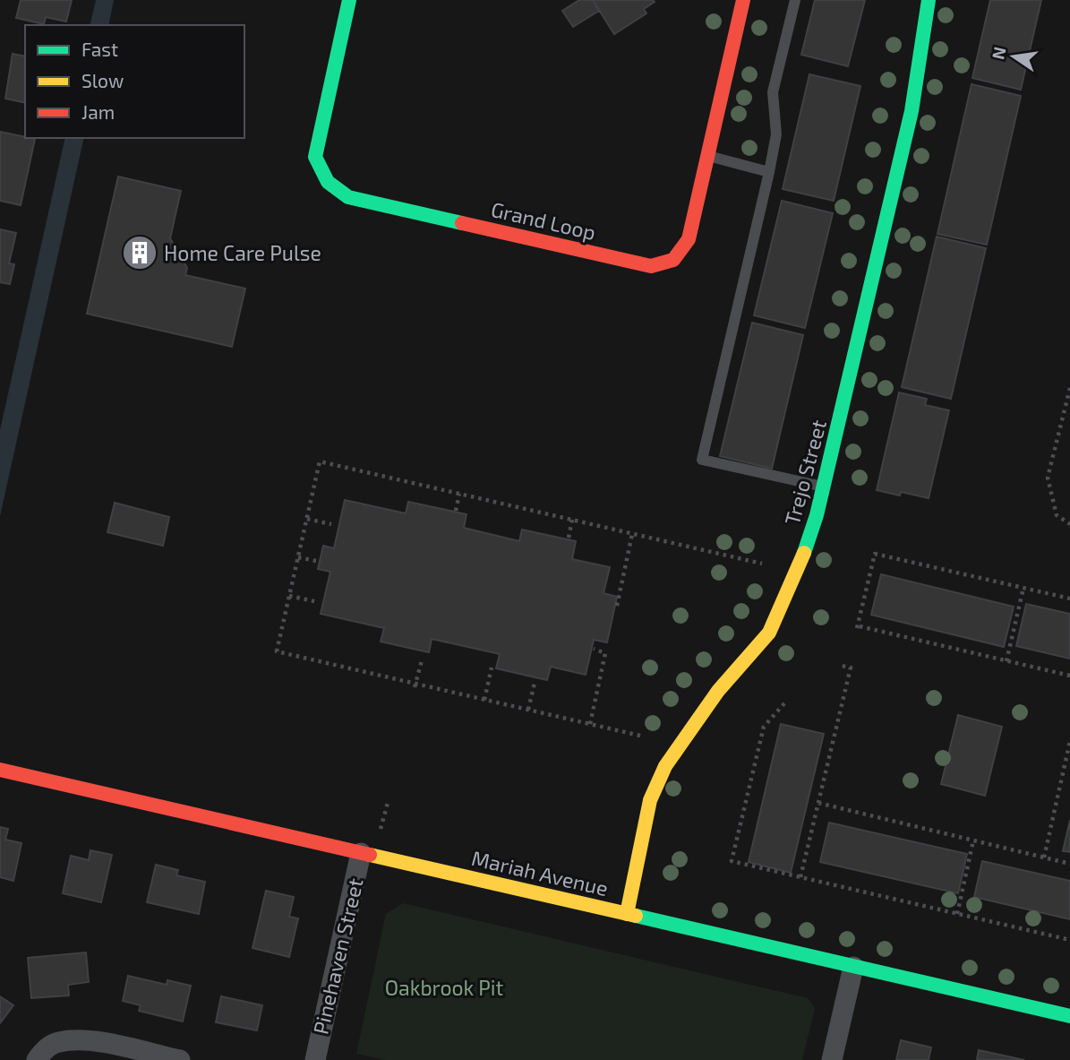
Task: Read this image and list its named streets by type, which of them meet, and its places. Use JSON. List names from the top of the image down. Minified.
{"streets":{"street":["Grand Loop","Trejo Street","Mariah Avenue","Pinehaven Street"]},"crossings":[["Trejo Street","Mariah Avenue"],["Mariah Avenue","Pinehaven Street"]],"parks":["Oakbrook Pit"],"places":{"building":["Home Care Pulse"]},"legend":["Fast","Slow","Jam"],"north":"left"}
